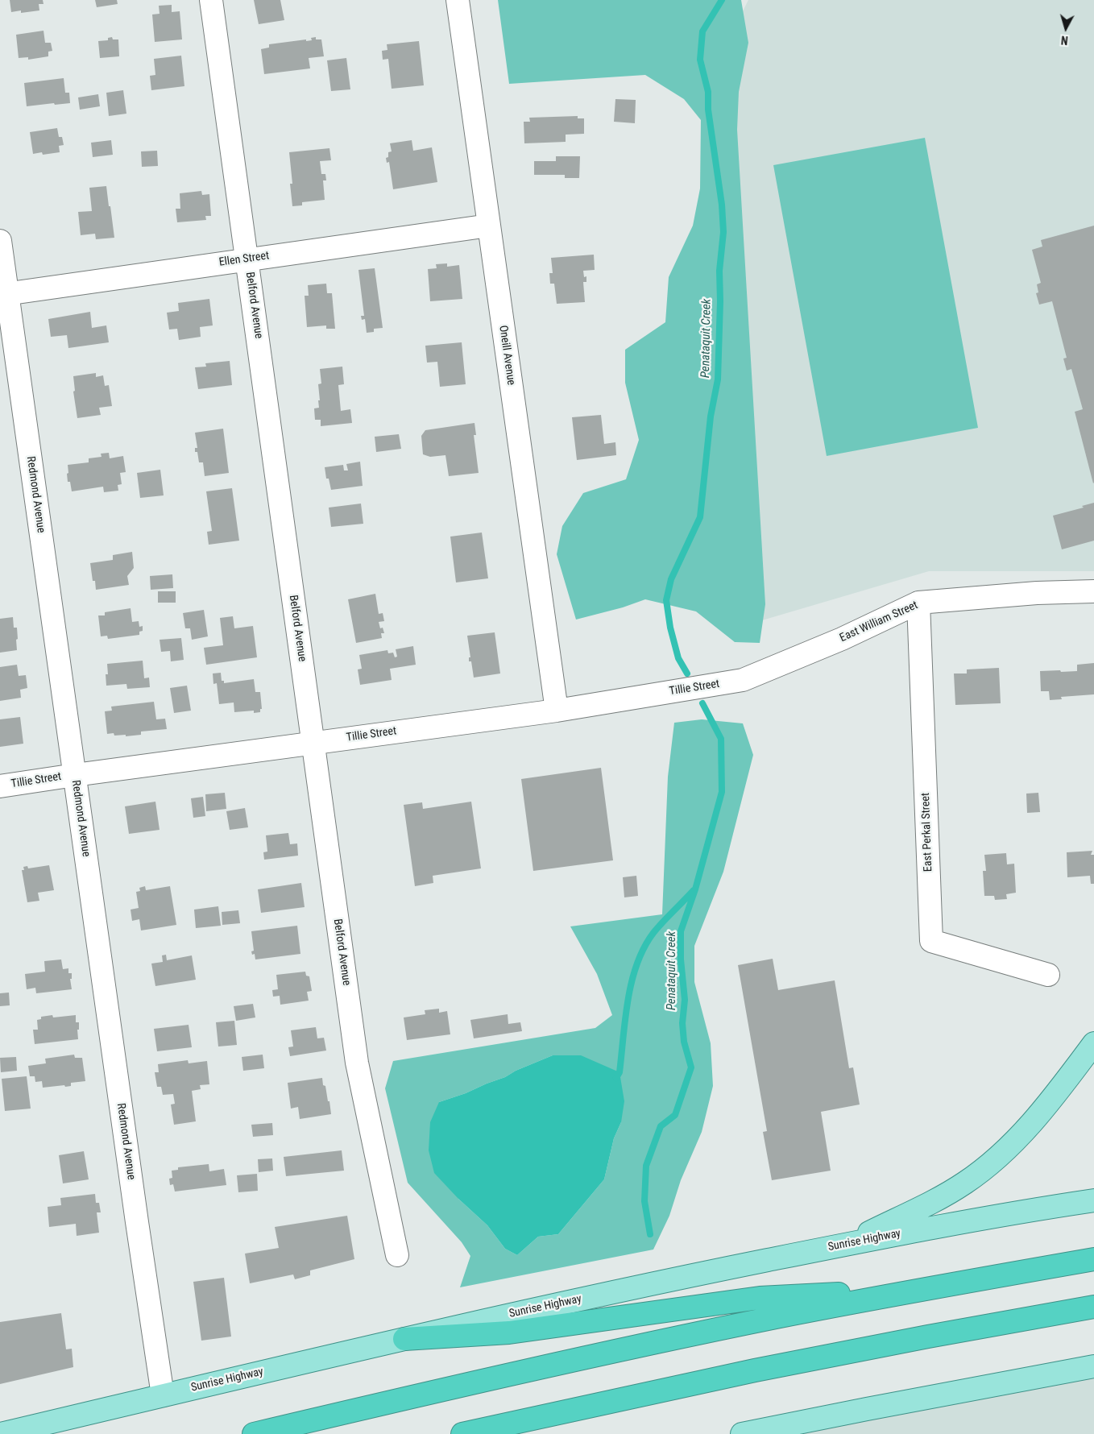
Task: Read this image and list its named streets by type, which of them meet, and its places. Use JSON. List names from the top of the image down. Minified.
{"streets":{"main road":["Sunrise Highway"],"street":["Ellen Street","Belford Avenue","Oneill Avenue","Redmond Avenue","East William Street","Tillie Street","East Perkal Street"]},"crossings":[["Ellen Street","Belford Avenue"],["Ellen Street","Oneill Avenue"],["Ellen Street","Redmond Avenue"],["Belford Avenue","Tillie Street"],["Oneill Avenue","Tillie Street"],["Redmond Avenue","Tillie Street"],["Redmond Avenue","Sunrise Highway"],["East William Street","Tillie Street"],["East William Street","East Perkal Street"]],"water":["Penataquit Creek"],"north":"bottom"}
